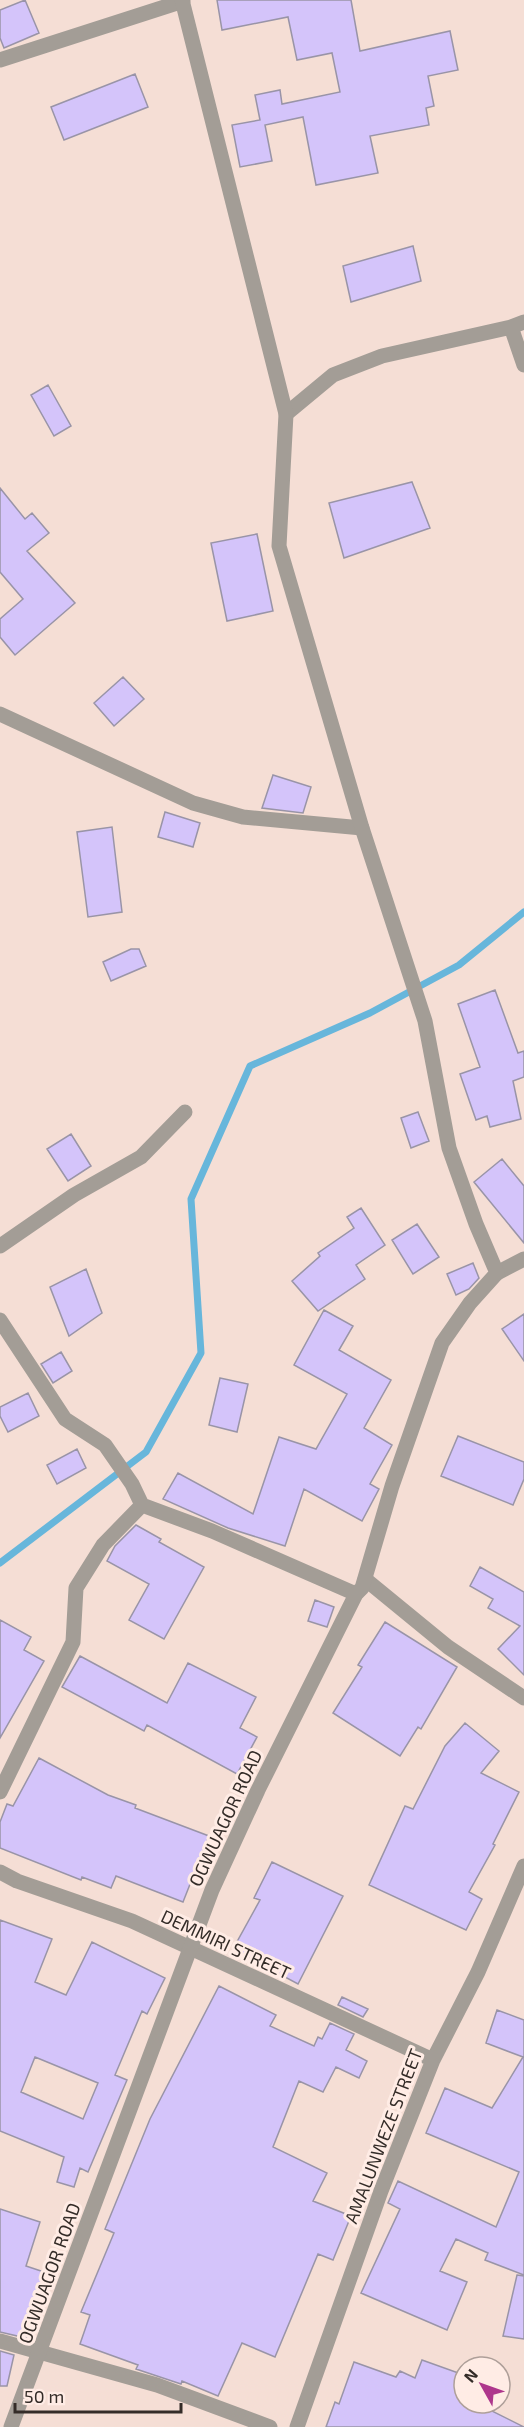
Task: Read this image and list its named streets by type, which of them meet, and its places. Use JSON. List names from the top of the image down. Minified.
{"streets":{"street":["OGWUAGOR ROAD","DEMMIRI STREET","AMALUNWEZE STREET"]},"crossings":[["OGWUAGOR ROAD","DEMMIRI STREET"],["DEMMIRI STREET","AMALUNWEZE STREET"]],"scale_bar":"50 m","north":"top left"}
